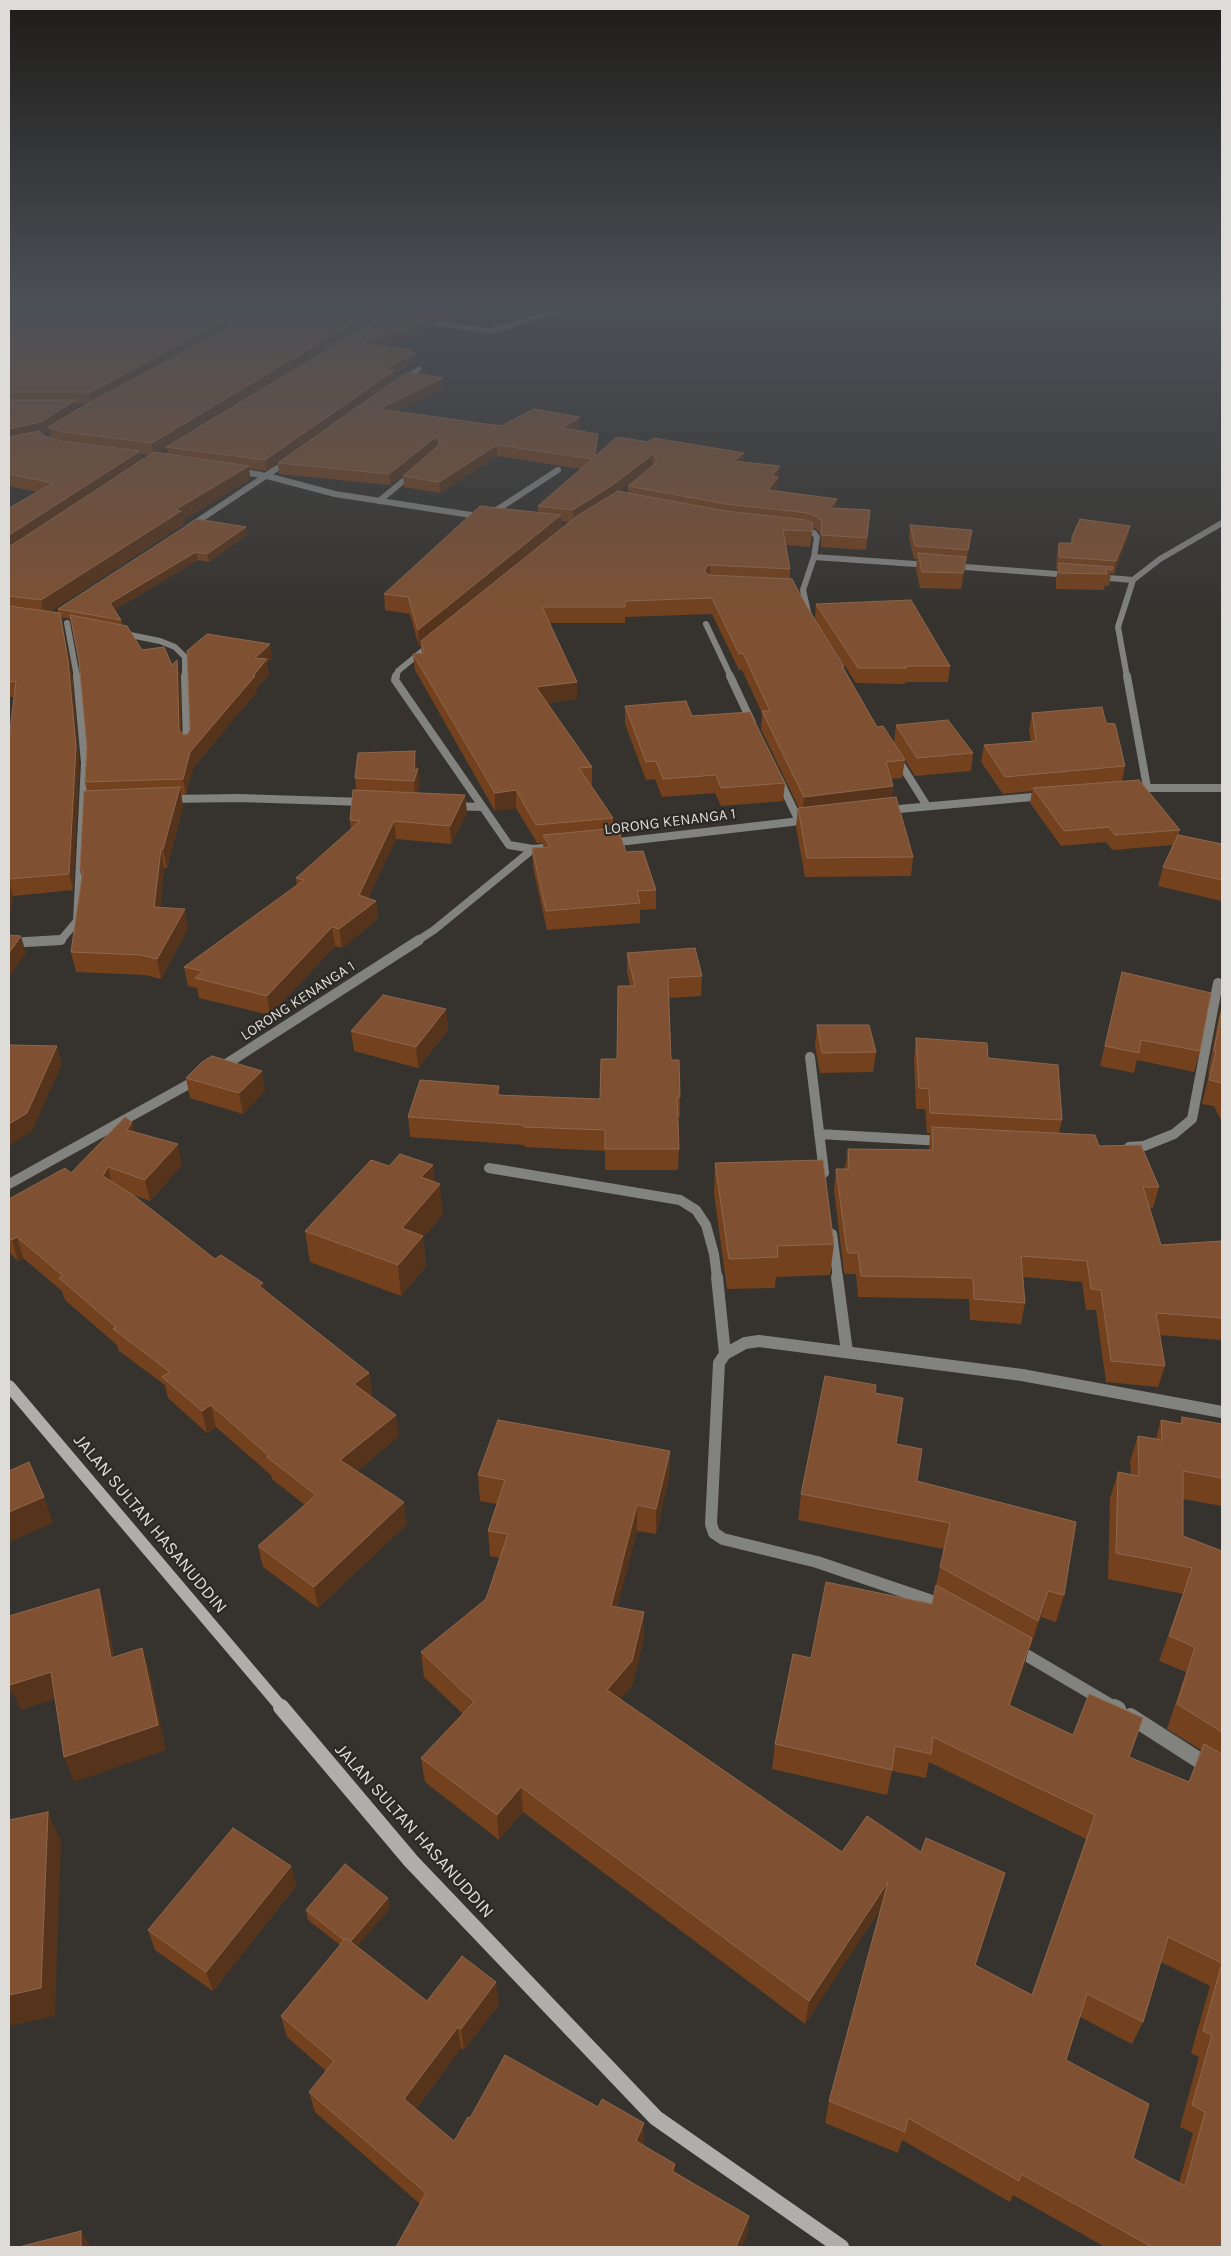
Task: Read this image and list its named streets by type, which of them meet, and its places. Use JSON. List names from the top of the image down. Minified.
{"streets":{"street":["LORONG KENANGA 1","JALAN SULTAN HASANUDDIN"]}}
